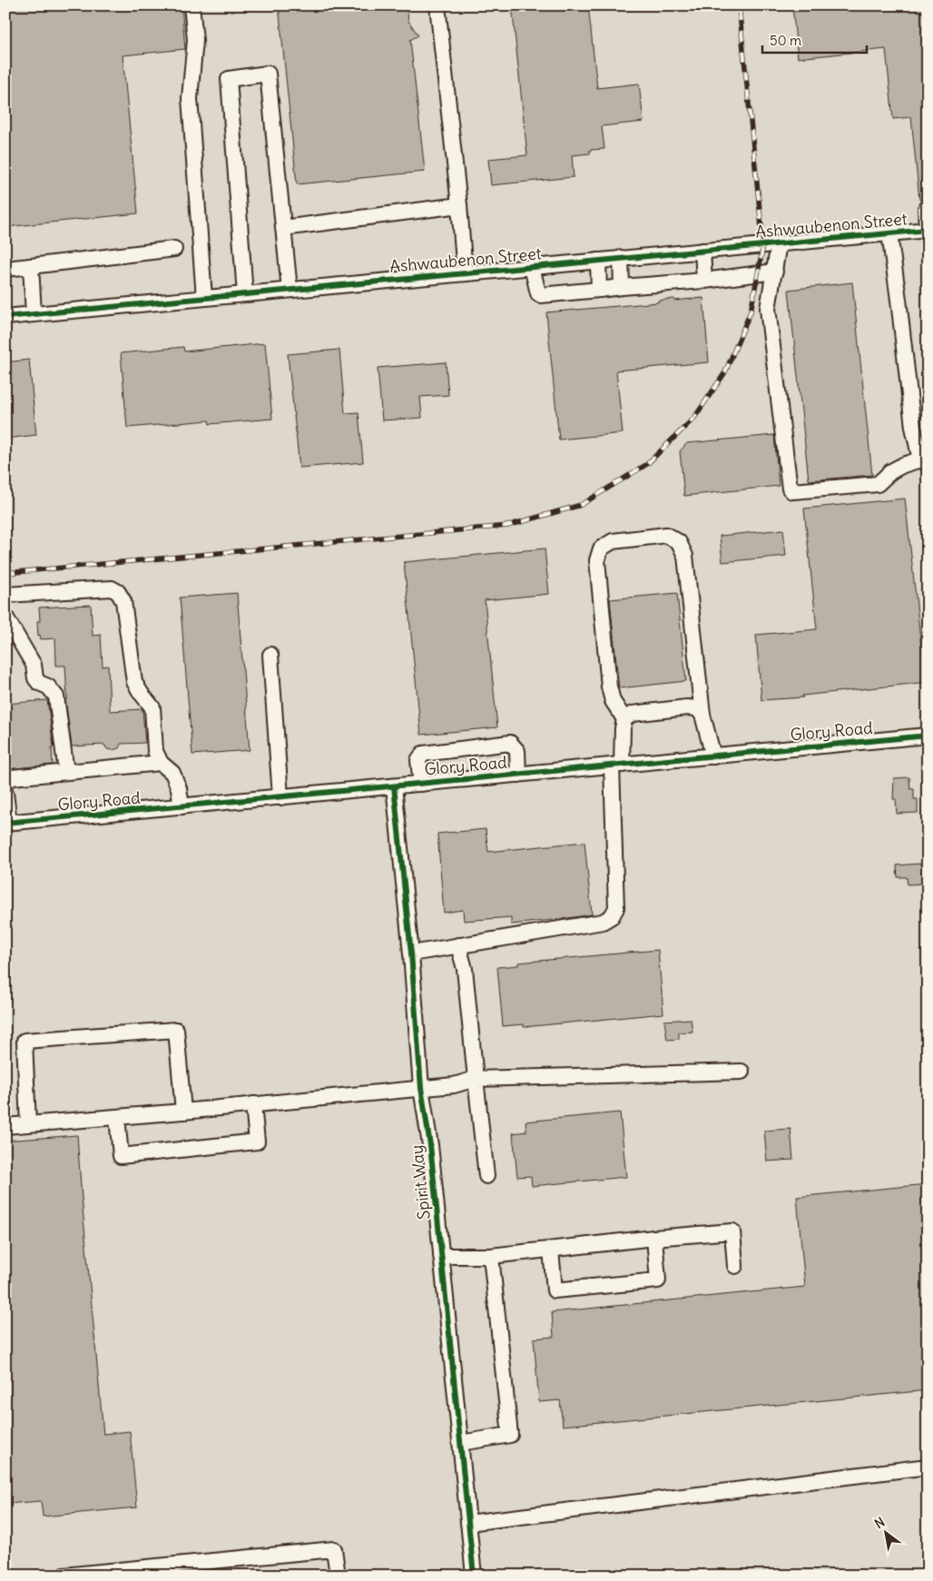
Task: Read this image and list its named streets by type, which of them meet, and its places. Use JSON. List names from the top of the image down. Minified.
{"streets":{"street":["Ashwaubenon Street","Glory Road","Spirit Way"]},"crossings":[["Glory Road","Spirit Way"]],"scale_bar":"50 m","north":"top left"}
